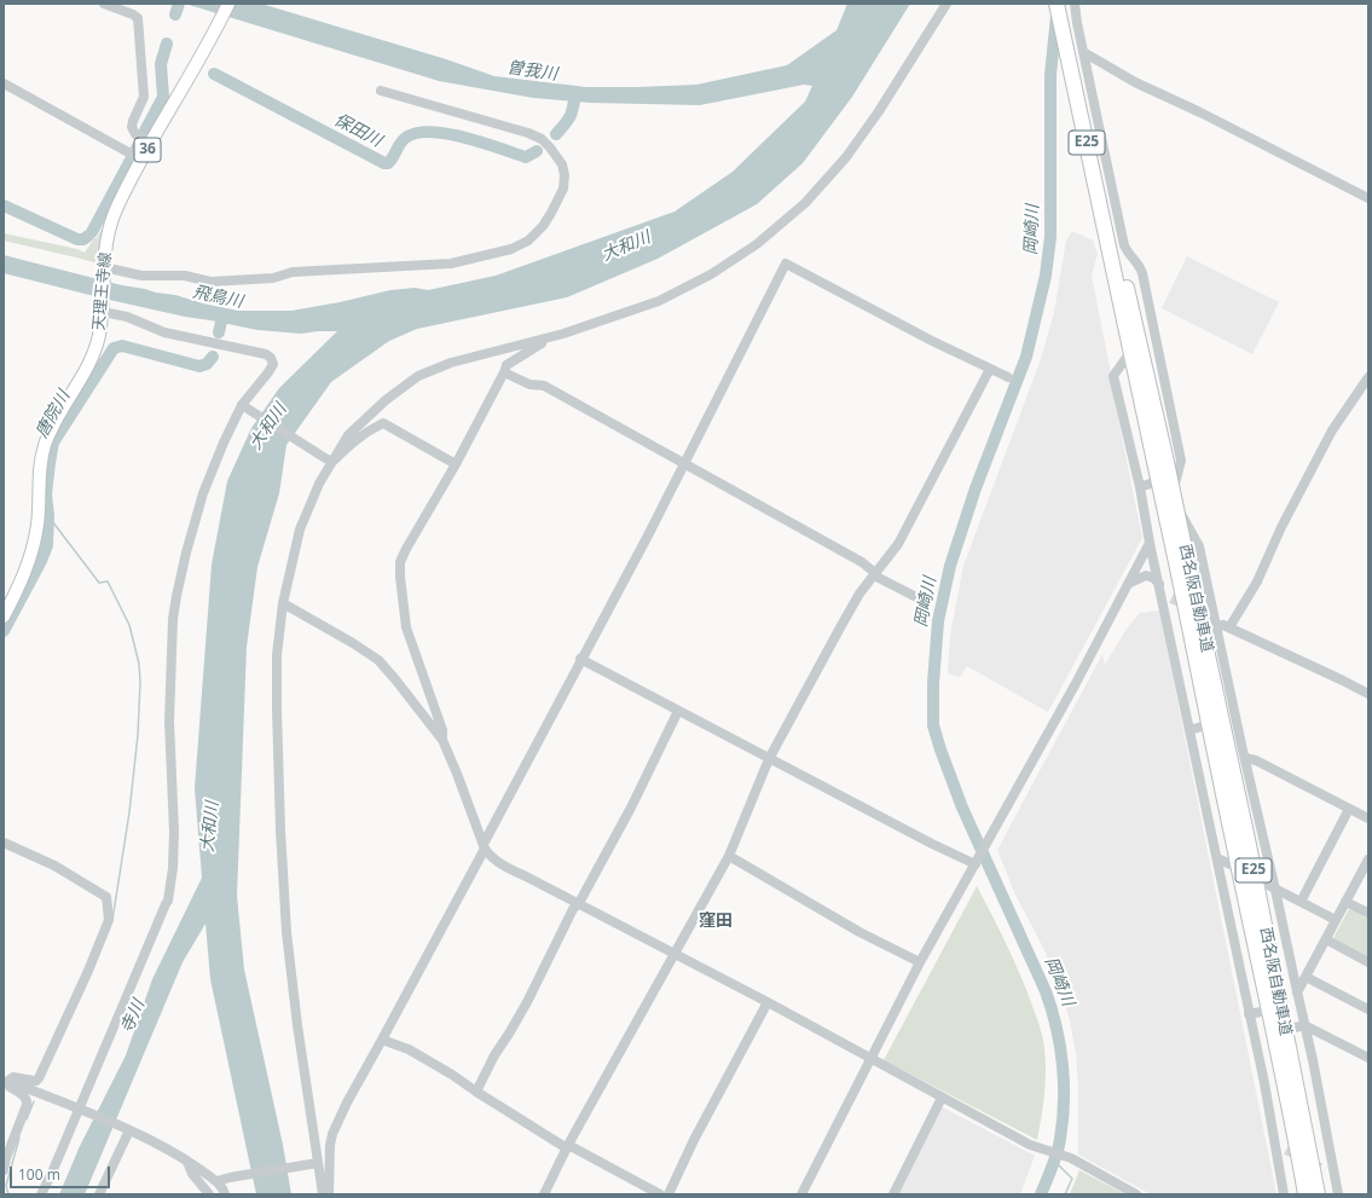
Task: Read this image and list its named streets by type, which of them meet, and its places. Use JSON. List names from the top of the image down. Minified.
{"streets":{"highway":["E25","西名阪自動車道"],"main road":["36","天理王寺線"]},"districts":["窪田"],"water":["曽我川","保田川","岡崎川","大和川","飛鳥川","唐院川","寺川"],"scale_bar":"100 m"}
